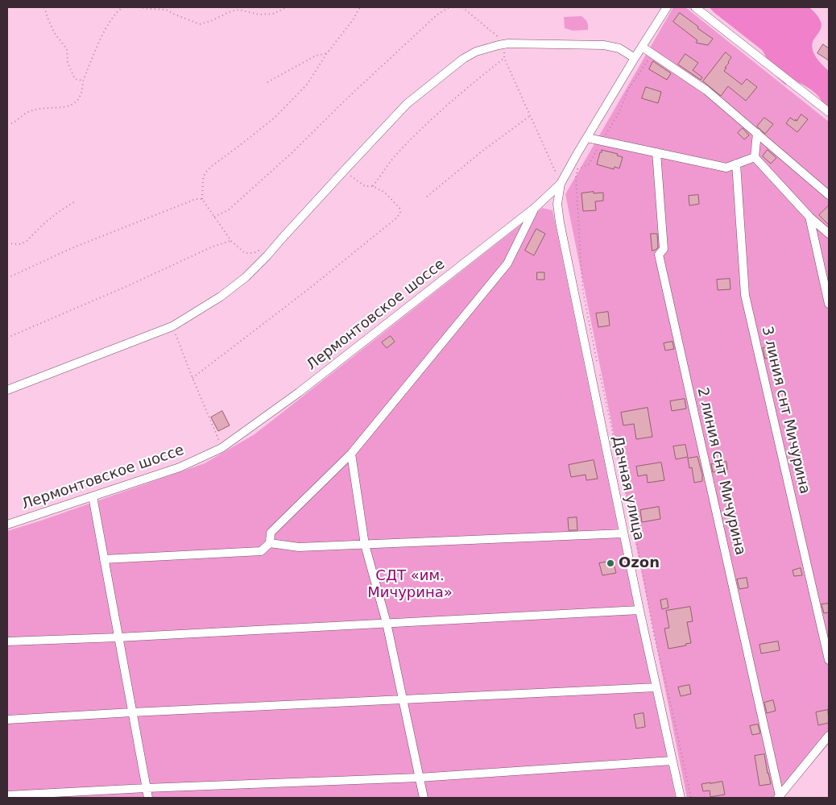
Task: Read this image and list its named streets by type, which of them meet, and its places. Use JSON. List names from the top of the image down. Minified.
{"streets":{"street":["Лермонтовское шоссе","3 линия снт Мичурина","2 линия снт Мичурина","Дачная улица"]},"crossings":[["Лермонтовское шоссе","Дачная улица"]],"parks":["СДТ «им. Мичурина»"],"places":["Ozon"]}
